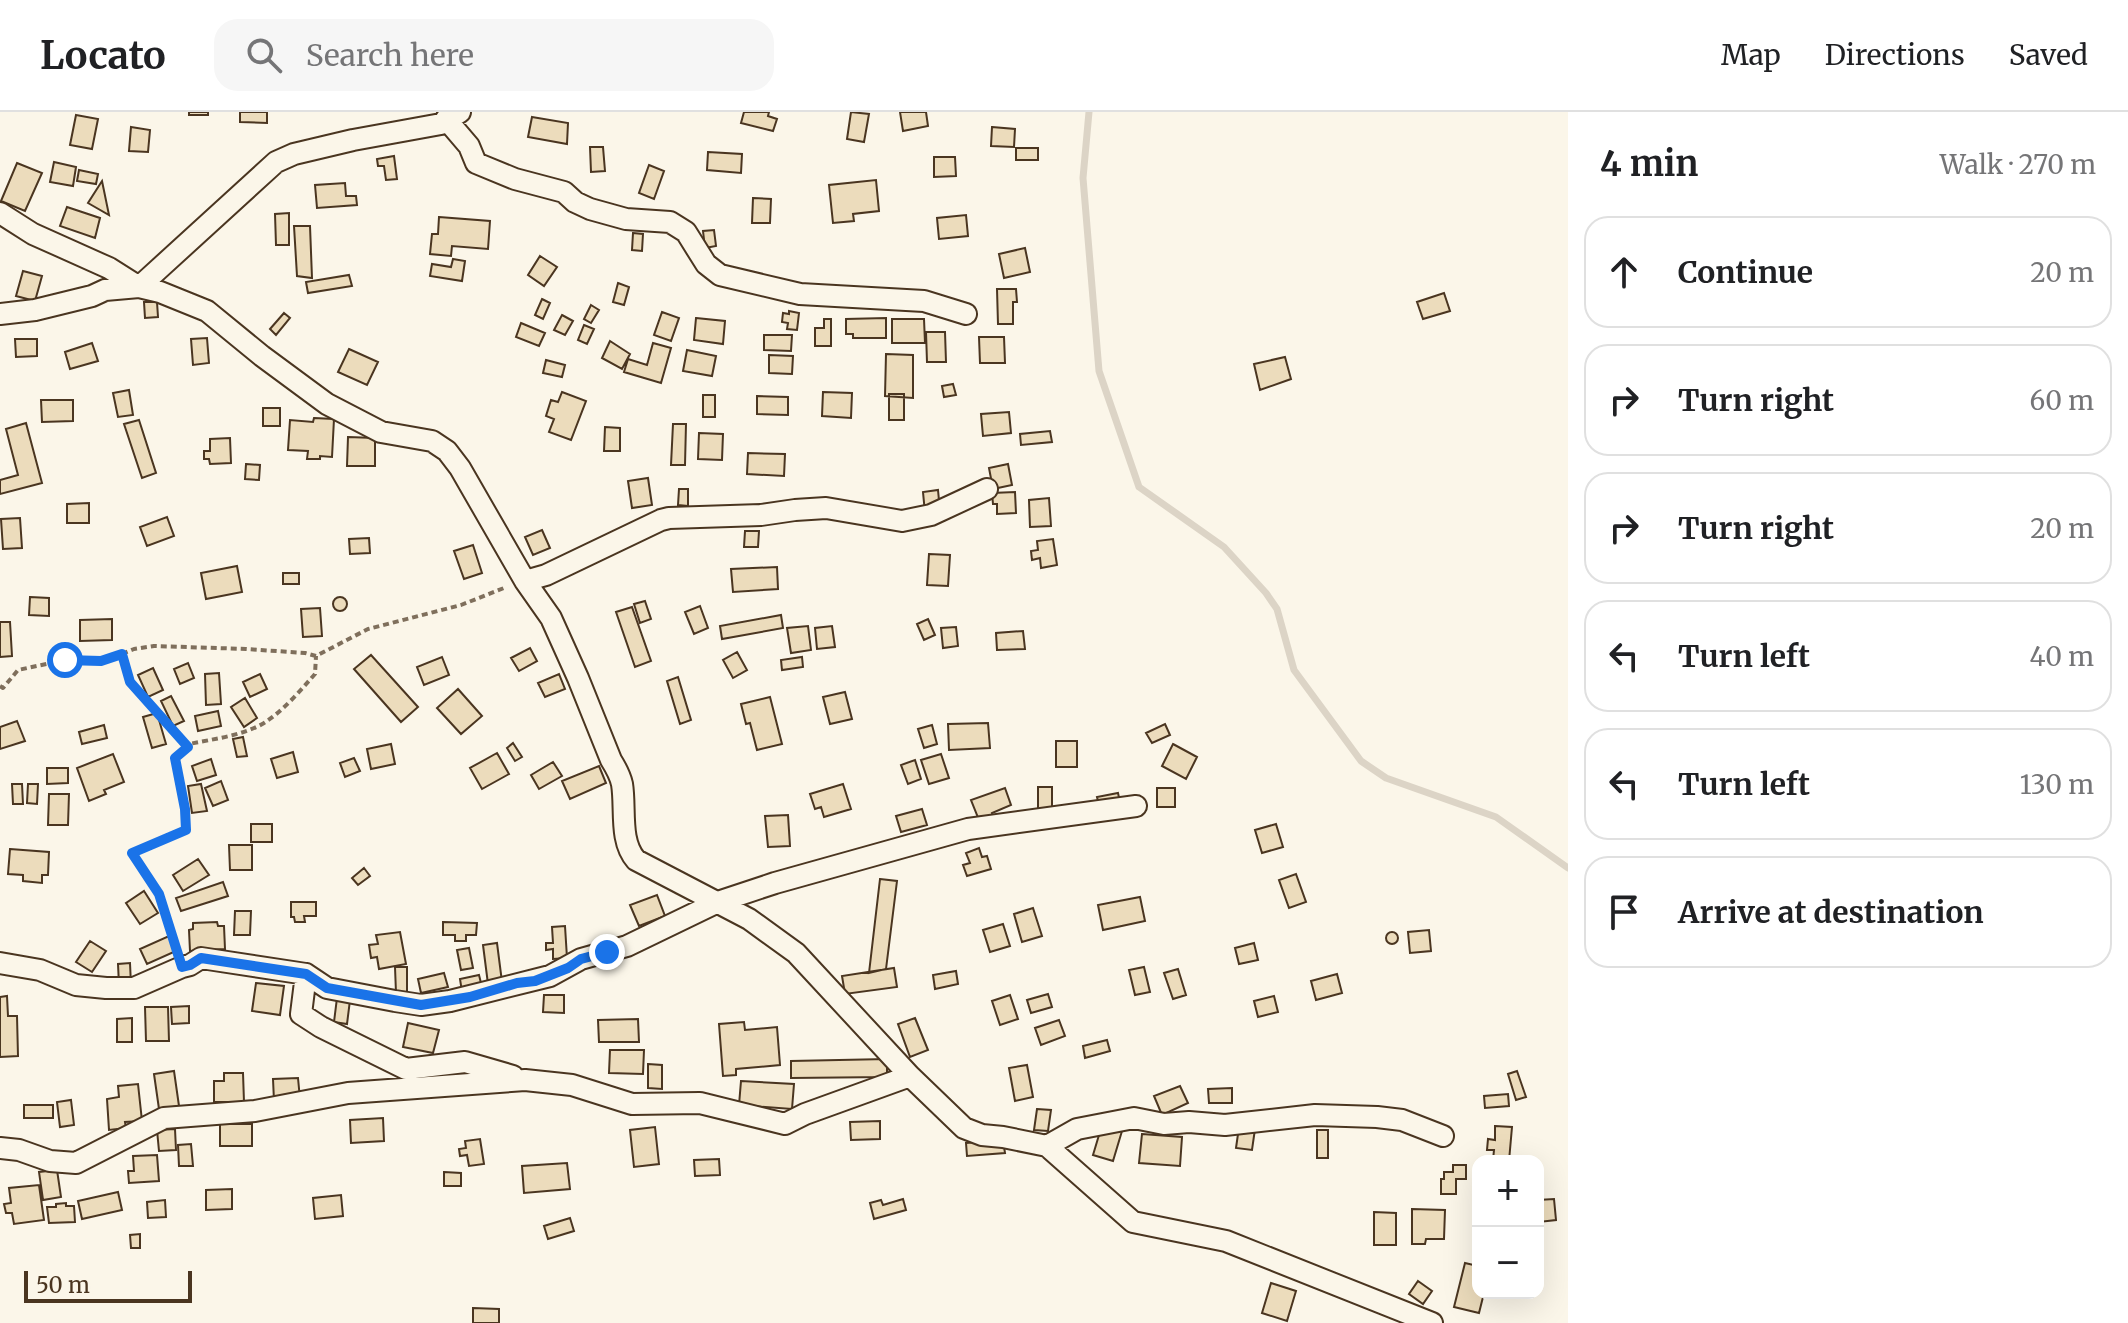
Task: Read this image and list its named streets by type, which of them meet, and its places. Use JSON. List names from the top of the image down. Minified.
{"scale_bar":"50 m","page":{"header":"Locato","search":"Search here","nav":["Map","Directions","Saved"],"heading":["4 min","Walk · 270 m"],"list":[["Continue","20 m"],["Turn right","60 m"],["Turn right","20 m"],["Turn left","40 m"],["Turn left","130 m"],"Arrive at destination"],"map_buttons":["+","−"],"scale":"50 m"}}
